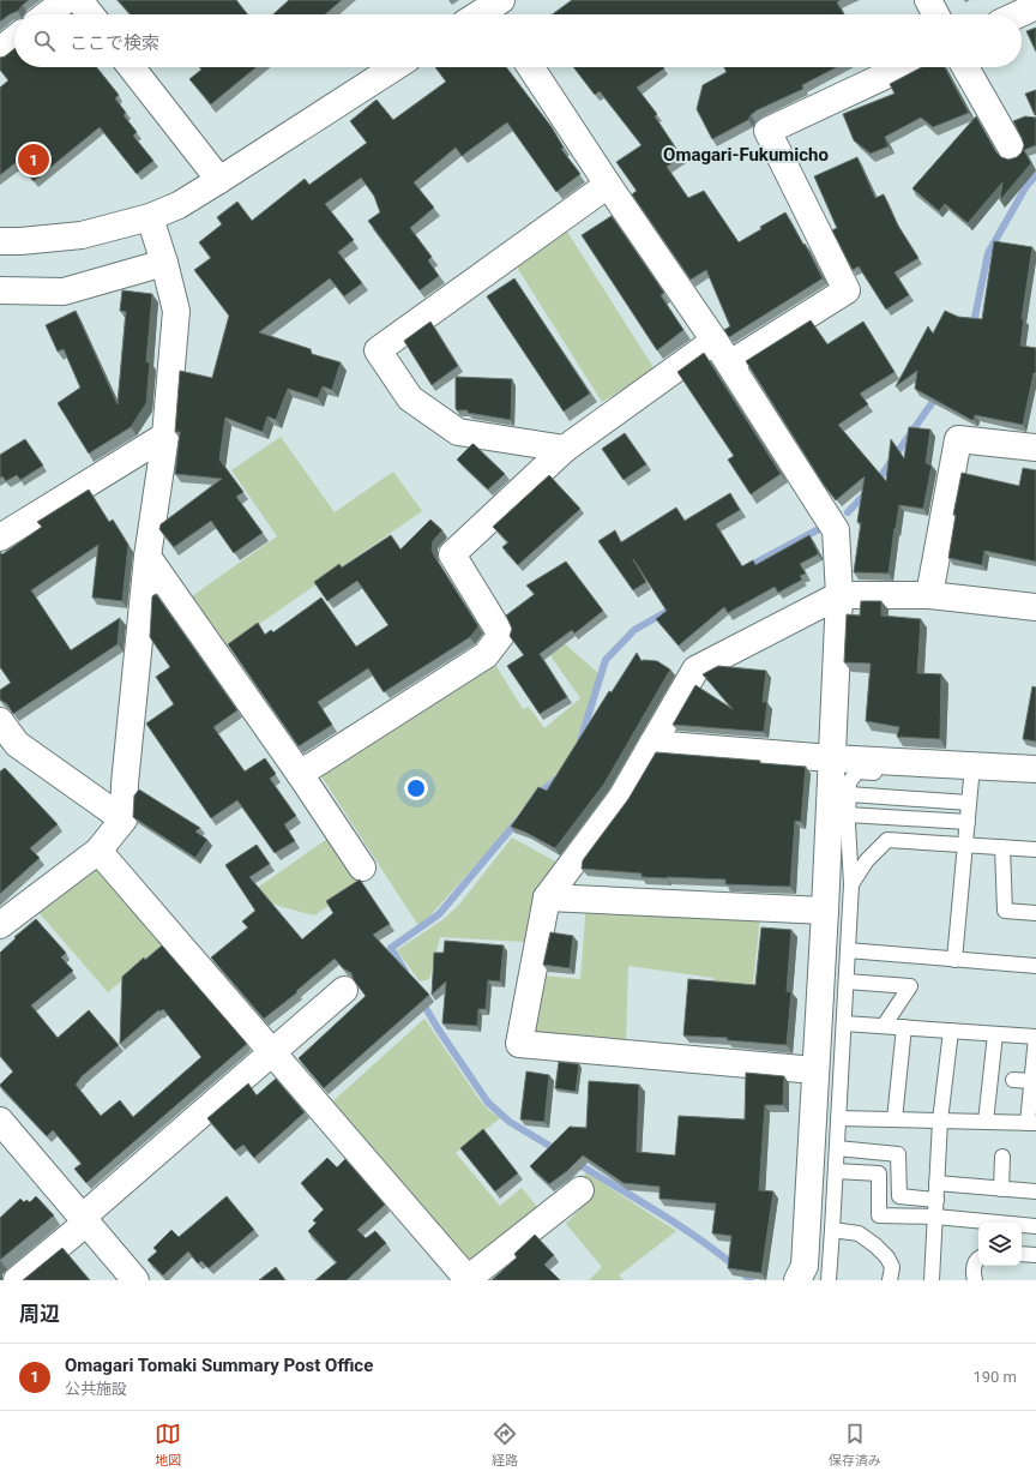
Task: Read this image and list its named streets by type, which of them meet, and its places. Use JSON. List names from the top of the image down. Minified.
{"districts":["Omagari-Fukumicho"],"page":{"search":"ここで検索","pins":"1","heading":"周辺","list":[{"mark":"1","name":"Omagari Tomaki Summary Post Office","note":"公共施設","value":"190 m"}],"nav":["地図","経路","保存済み"]}}
